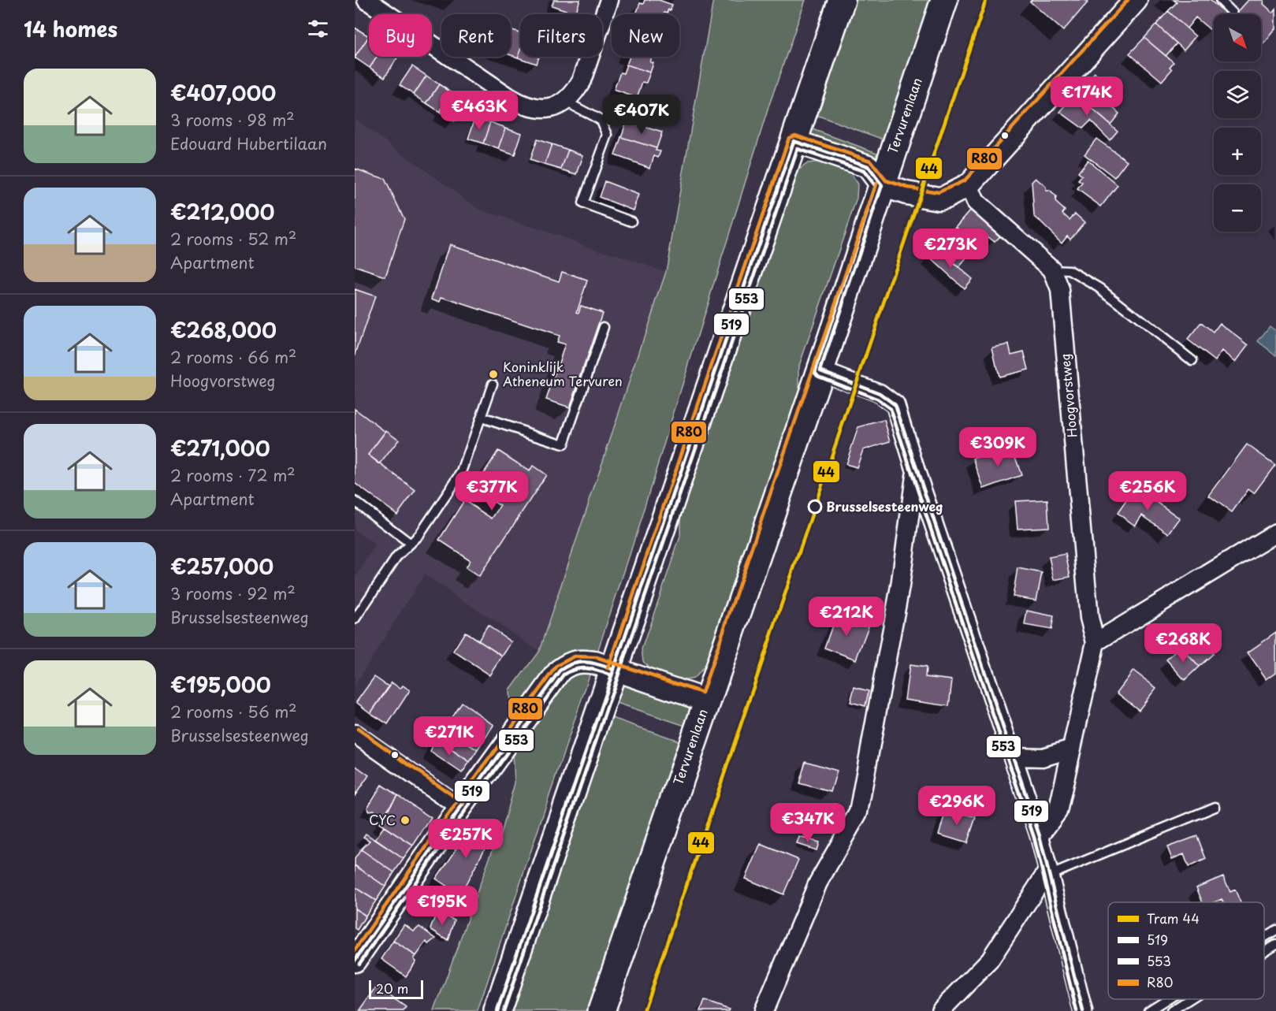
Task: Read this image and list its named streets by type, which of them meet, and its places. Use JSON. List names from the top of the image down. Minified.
{"streets":{"main road":["Tervurenlaan"],"street":["Hoogvorstweg"]},"places":["Koninklijk Atheneum Tervuren","Brusselsesteenweg","CYC"],"lines":["tram line 44","transit line R80","transit line 519","transit line 553"],"legend":["Tram 44","519","553","R80"],"scale_bar":"20 m","north":"bottom right","page":{"heading":"14 homes","map_buttons":["+","−"],"chip":["Buy","Rent","Filters","New"],"list":[{"name":"€407,000","note":"3 rooms · 98 m² · Edouard Hubertilaan"},{"name":"€212,000","note":"2 rooms · 52 m² · Apartment"},{"name":"€268,000","note":"2 rooms · 66 m² · Hoogvorstweg"},{"name":"€271,000","note":"2 rooms · 72 m² · Apartment"},{"name":"€257,000","note":"3 rooms · 92 m² · Brusselsesteenweg"},{"name":"€195,000","note":"2 rooms · 56 m² · Brusselsesteenweg"}],"price":["€174K","€463K","€407K","€273K","€309K","€377K","€256K","€212K","€268K","€271K","€296K","€347K","€257K","€195K"],"scale":"20 m"}}
